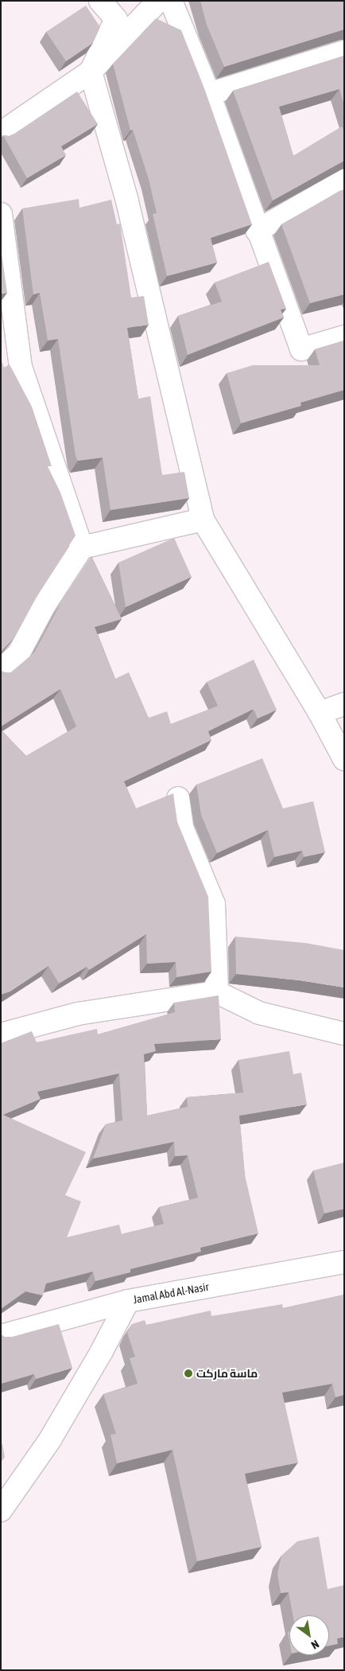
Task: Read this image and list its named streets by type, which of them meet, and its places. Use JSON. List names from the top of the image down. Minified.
{"streets":{"street":["Jamal Abd Al-Nasir"]},"places":["ماسة ماركت"],"north":"bottom right"}
